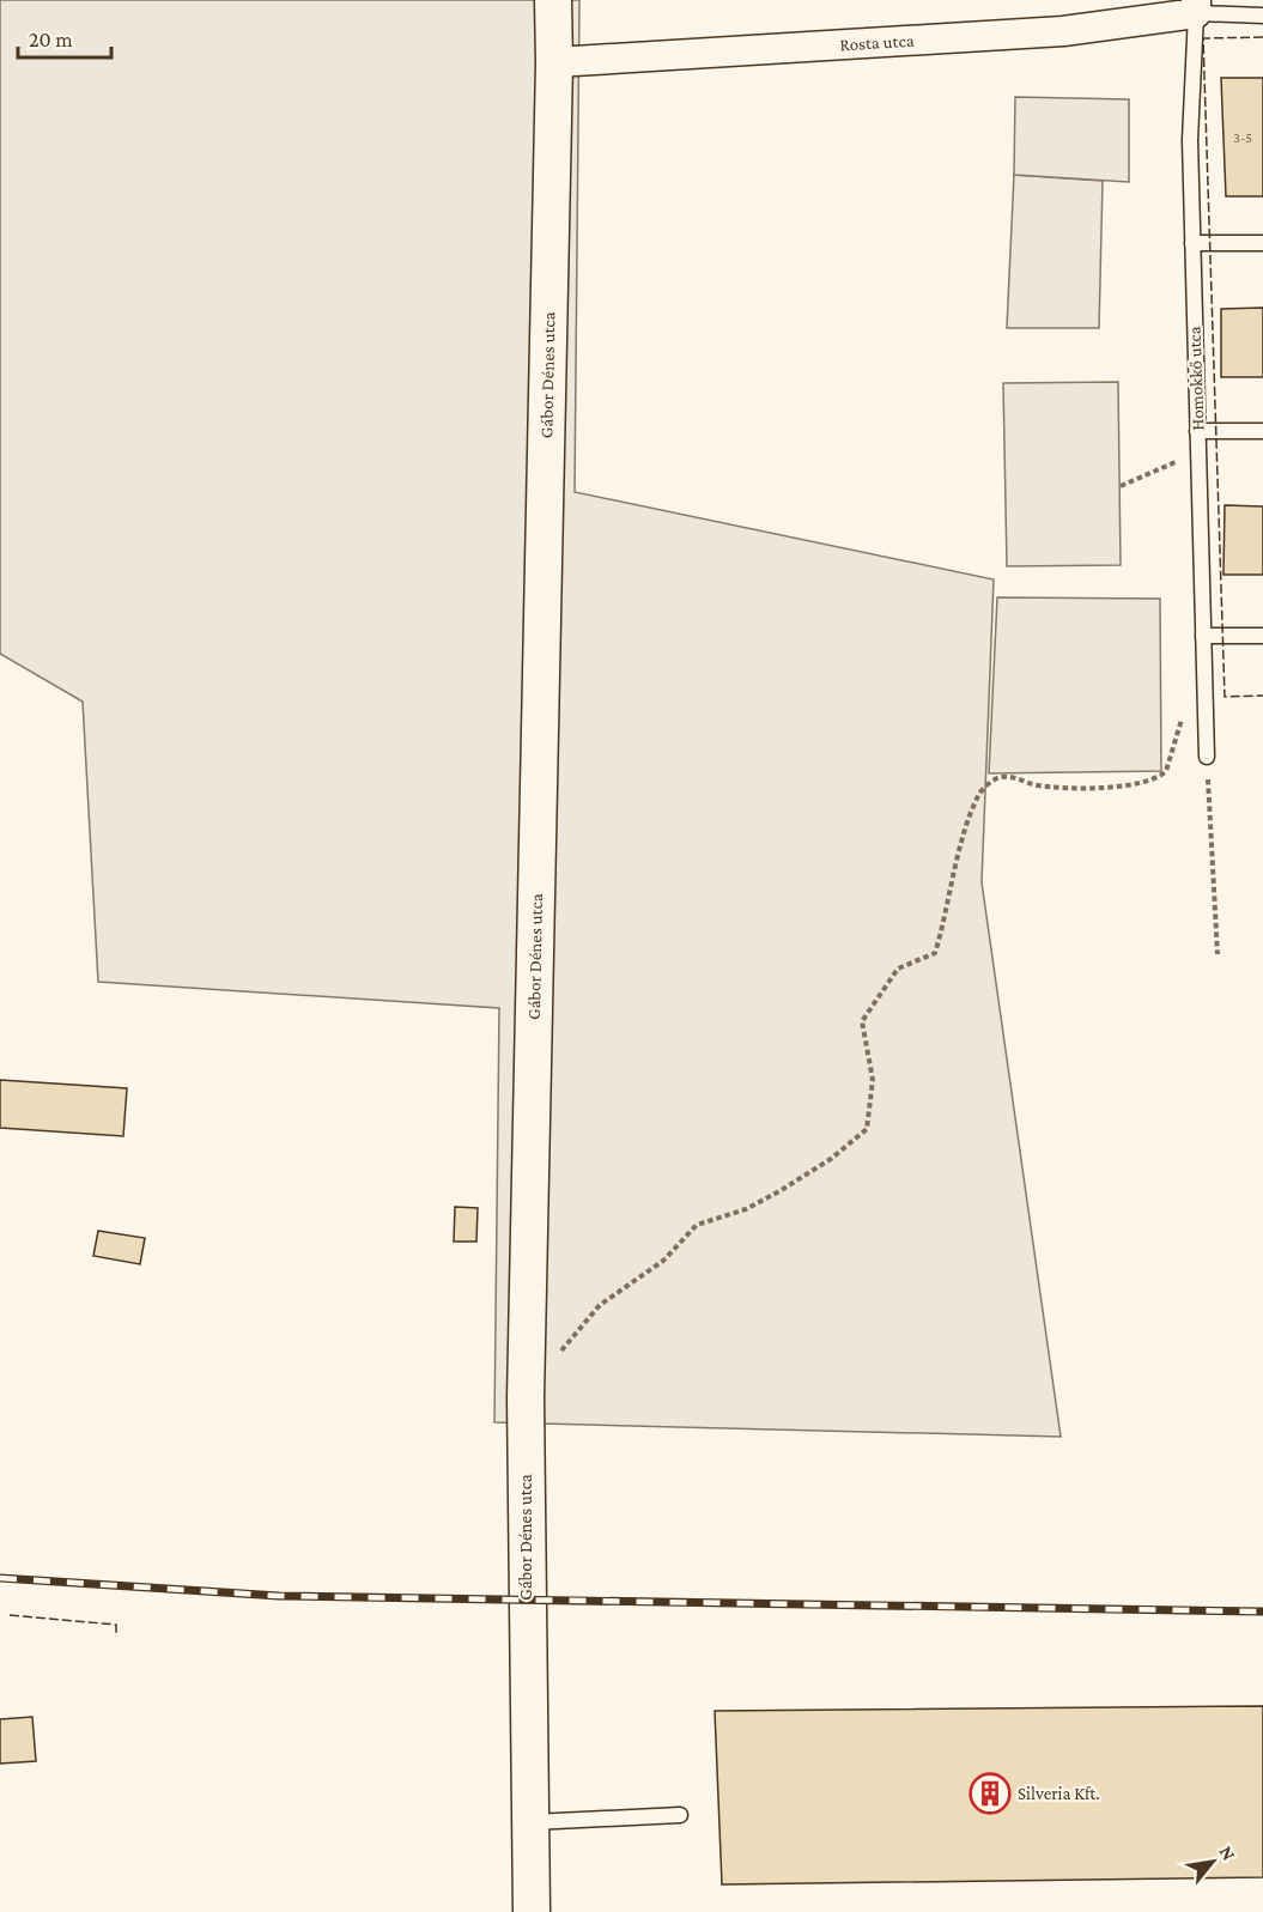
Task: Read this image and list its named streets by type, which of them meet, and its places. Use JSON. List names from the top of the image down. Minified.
{"streets":{"street":["Rosta utca","Gábor Dénes utca"],"lane":["Homokkő utca"]},"crossings":[["Rosta utca","Gábor Dénes utca"],["Rosta utca","Homokkő utca"]],"places":{"building":["Silveria Kft."]},"house_numbers":["3-5"],"scale_bar":"20 m","north":"top right"}
